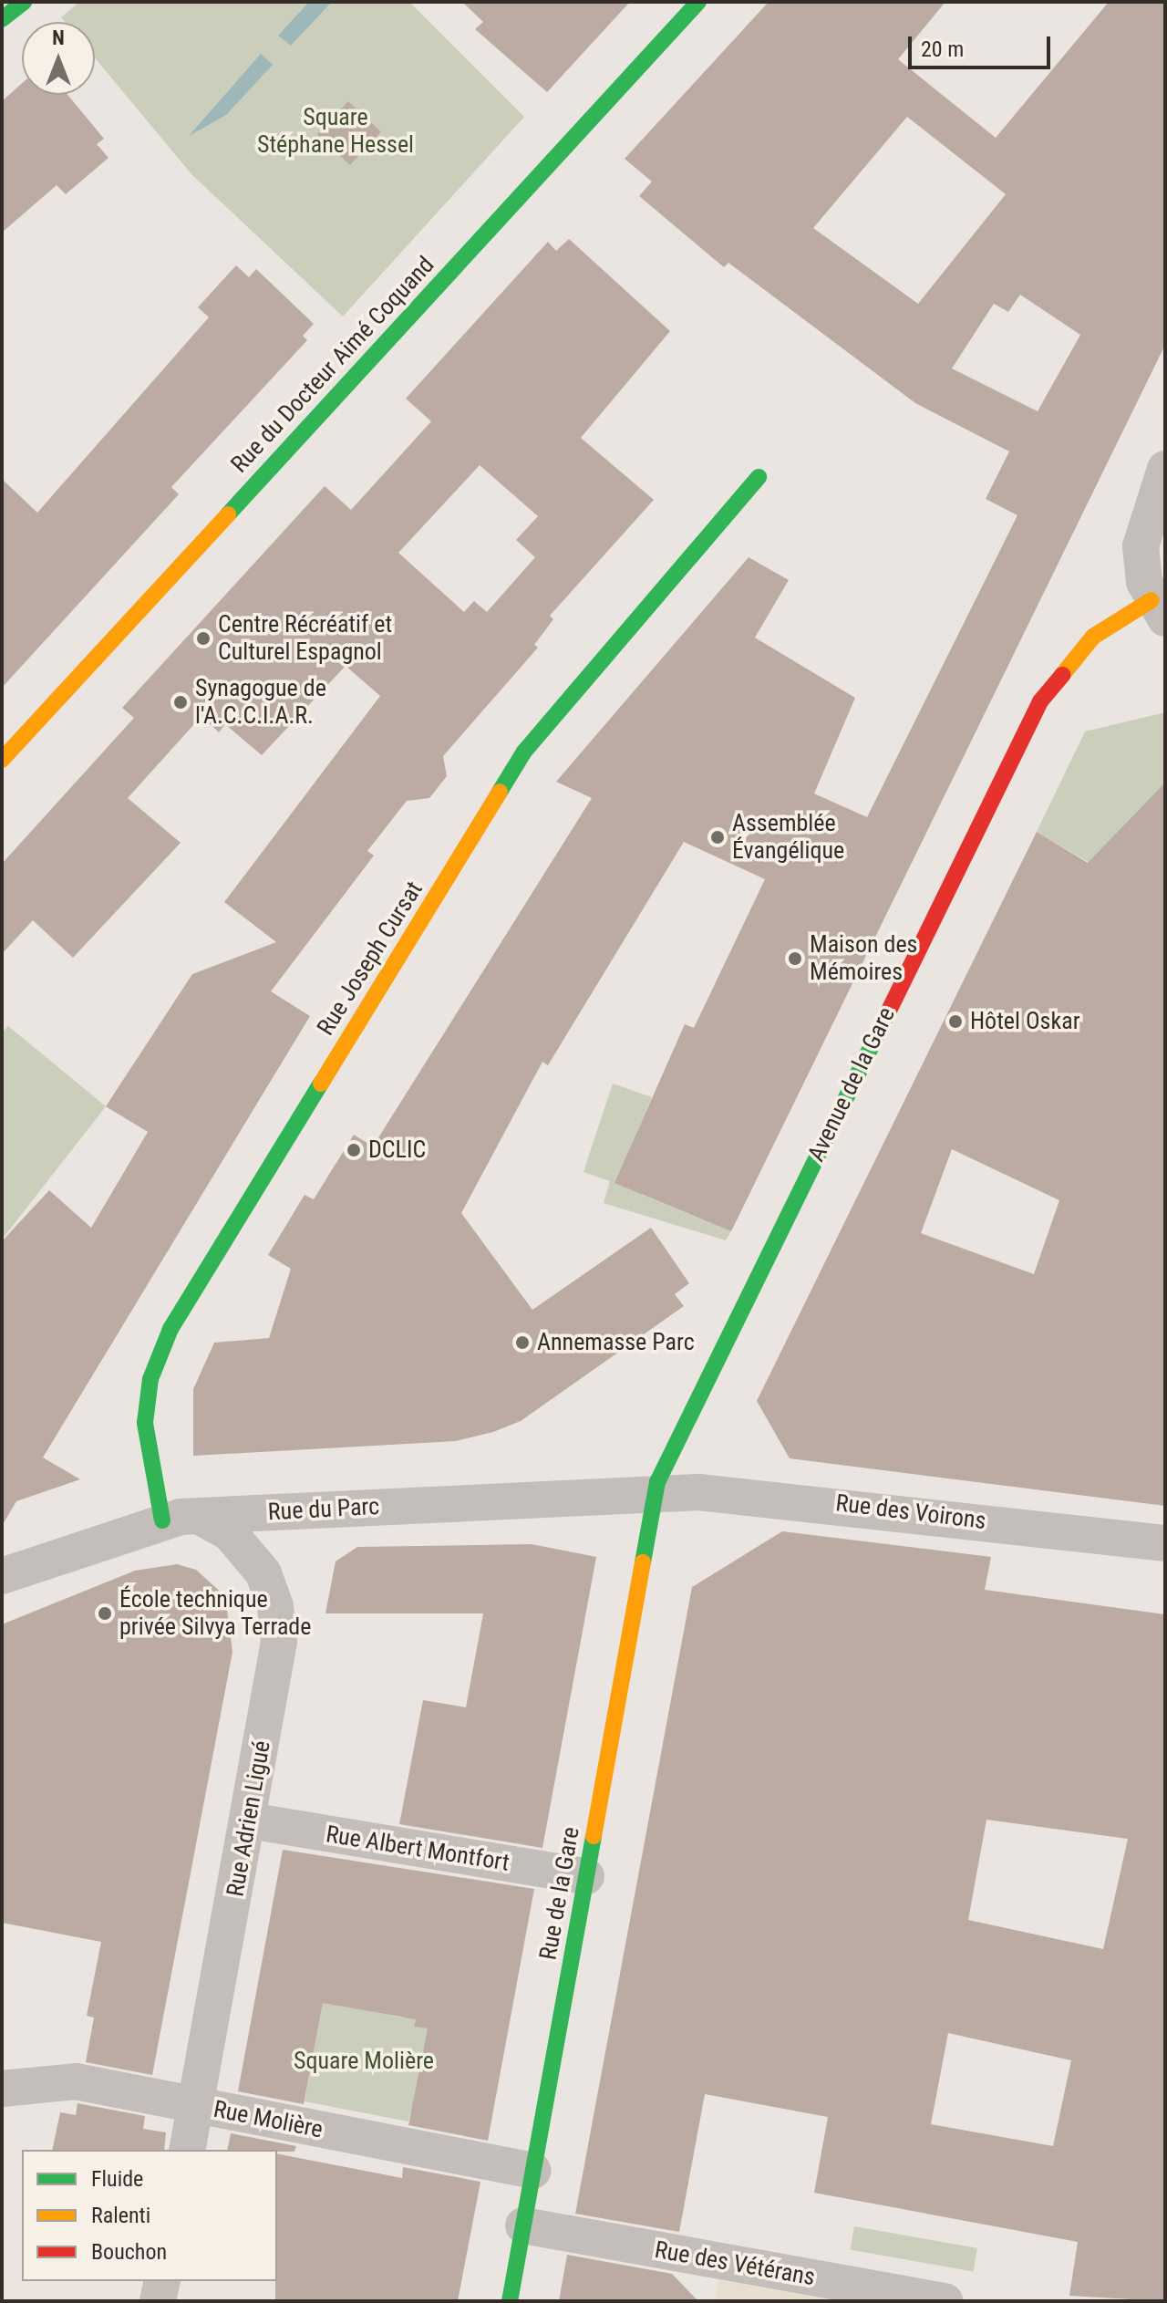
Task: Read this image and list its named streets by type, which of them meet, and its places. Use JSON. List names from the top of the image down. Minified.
{"streets":{"street":["Rue du Docteur Aimé Coquand","Rue Joseph Cursat","Avenue de la Gare","Rue du Parc","Rue des Voirons","Rue Adrien Ligué","Rue Albert Montfort","Rue de la Gare","Rue Molière","Rue des Vétérans"]},"crossings":[["Rue Joseph Cursat","Rue du Parc"],["Avenue de la Gare","Rue du Parc"],["Avenue de la Gare","Rue des Voirons"],["Avenue de la Gare","Rue de la Gare"],["Rue du Parc","Rue des Voirons"],["Rue du Parc","Rue Adrien Ligué"],["Rue du Parc","Rue de la Gare"],["Rue des Voirons","Rue de la Gare"],["Rue Adrien Ligué","Rue Albert Montfort"],["Rue Adrien Ligué","Rue Molière"],["Rue Albert Montfort","Rue de la Gare"],["Rue de la Gare","Rue Molière"],["Rue de la Gare","Rue des Vétérans"]],"parks":["Square Stéphane Hessel","Square Molière"],"places":["Centre Récréatif et Culturel Espagnol","Synagogue de l'A.C.C.I.A.R.","Assemblée Évangélique","Maison des Mémoires","Hôtel Oskar","DCLIC","Annemasse Parc","École technique privée Silvya Terrade"],"legend":["Fluide","Ralenti","Bouchon"],"scale_bar":"20 m","north":"top"}
